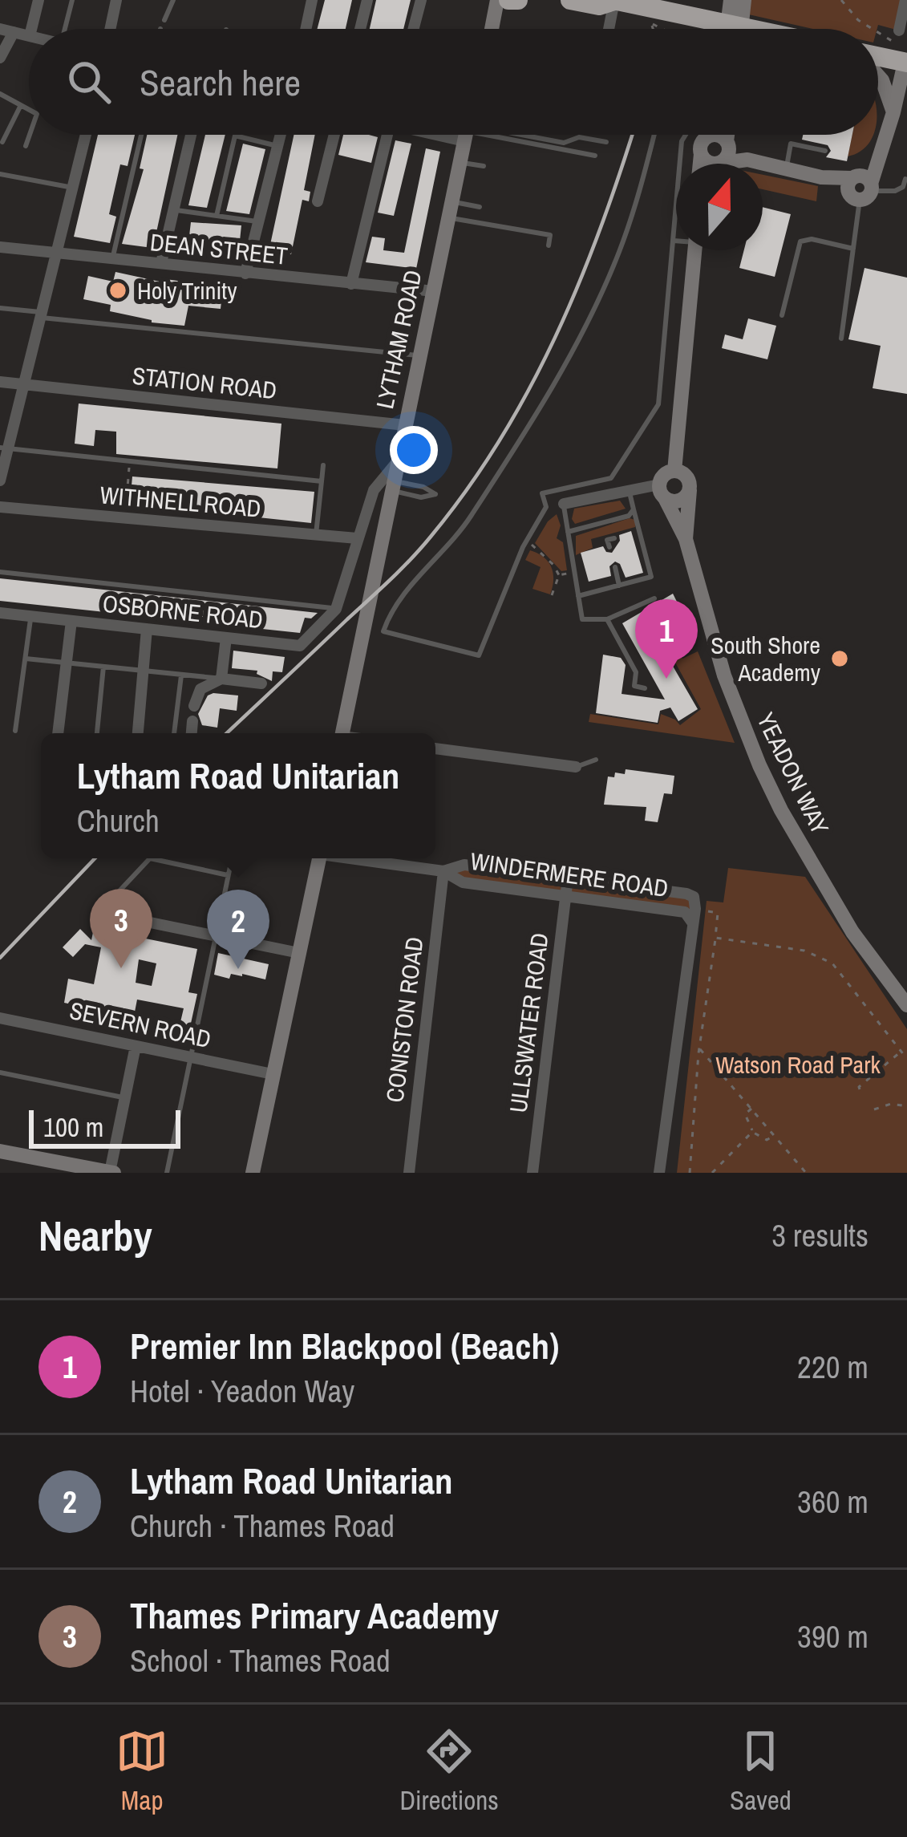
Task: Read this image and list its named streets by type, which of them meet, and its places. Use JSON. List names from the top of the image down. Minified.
{"streets":{"street":["DEAN STREET","LYTHAM ROAD","STATION ROAD","WITHNELL ROAD","OSBORNE ROAD","YEADON WAY","WINDERMERE ROAD","CONISTON ROAD","ULLSWATER ROAD","SEVERN ROAD"]},"crossings":[["DEAN STREET","LYTHAM ROAD"],["LYTHAM ROAD","STATION ROAD"],["WINDERMERE ROAD","CONISTON ROAD"],["WINDERMERE ROAD","ULLSWATER ROAD"]],"parks":["Watson Road Park"],"places":["Holy Trinity","South Shore Academy"],"scale_bar":"100 m","north":"top","page":{"search":"Search here","pins":["1","3","2"],"popup":["Lytham Road Unitarian","Church"],"scale":"100 m","heading":["Nearby","3 results"],"list":[{"mark":"1","name":"Premier Inn Blackpool (Beach)","note":"Hotel · Yeadon Way","value":"220 m"},{"mark":"2","name":"Lytham Road Unitarian","note":"Church · Thames Road","value":"360 m"},{"mark":"3","name":"Thames Primary Academy","note":"School · Thames Road","value":"390 m"}],"nav":["Map","Directions","Saved"]}}
